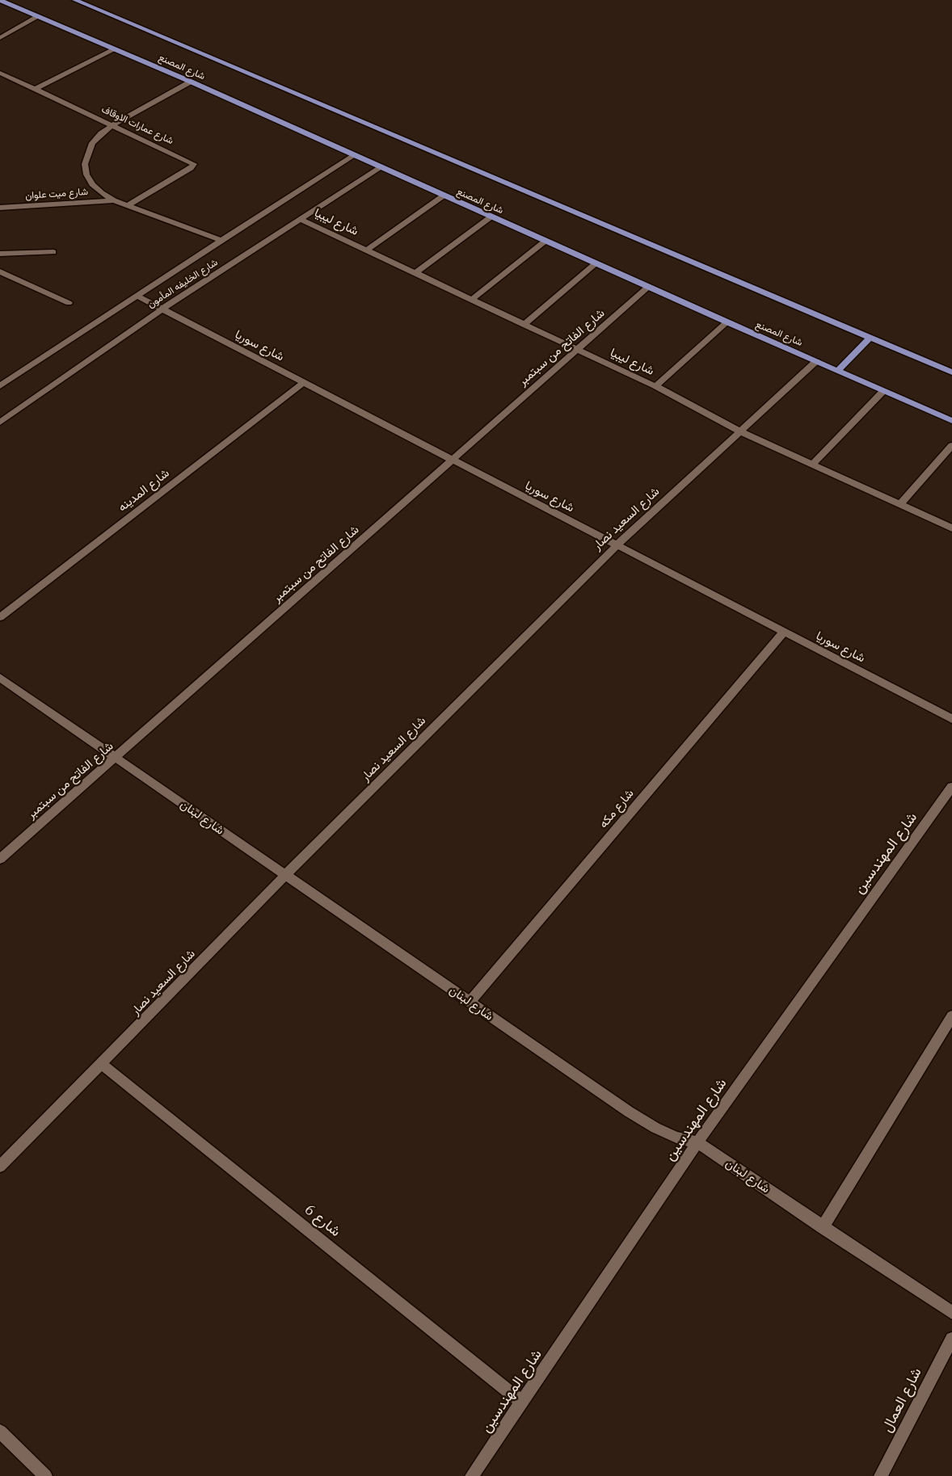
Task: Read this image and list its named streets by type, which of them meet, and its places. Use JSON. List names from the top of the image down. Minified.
{"streets":{"main road":["شارع المصنع"],"street":["شارع عمارات الاوقاف","شارع ميت علوان","شارع ليبيا","شارع الخليفه المأمون","شارع سوريا","شارع الفاتح من سبتمبر","شارع المدينه","شارع السعيد نصار","شارع مكه","شارع لبنان","شارع المهندسين","شارع 6","شارع العمال"]},"crossings":[["شارع المصنع","شارع الخليفه المأمون"],["شارع المصنع","شارع الفاتح من سبتمبر"],["شارع المصنع","شارع السعيد نصار"],["شارع ليبيا","شارع الخليفه المأمون"],["شارع ليبيا","شارع الفاتح من سبتمبر"],["شارع ليبيا","شارع السعيد نصار"],["شارع الخليفه المأمون","شارع سوريا"],["شارع سوريا","شارع الفاتح من سبتمبر"],["شارع سوريا","شارع المدينه"],["شارع سوريا","شارع السعيد نصار"],["شارع سوريا","شارع مكه"],["شارع الفاتح من سبتمبر","شارع لبنان"],["شارع السعيد نصار","شارع لبنان"],["شارع السعيد نصار","شارع 6"],["شارع مكه","شارع لبنان"],["شارع لبنان","شارع المهندسين"],["شارع المهندسين","شارع 6"]]}
